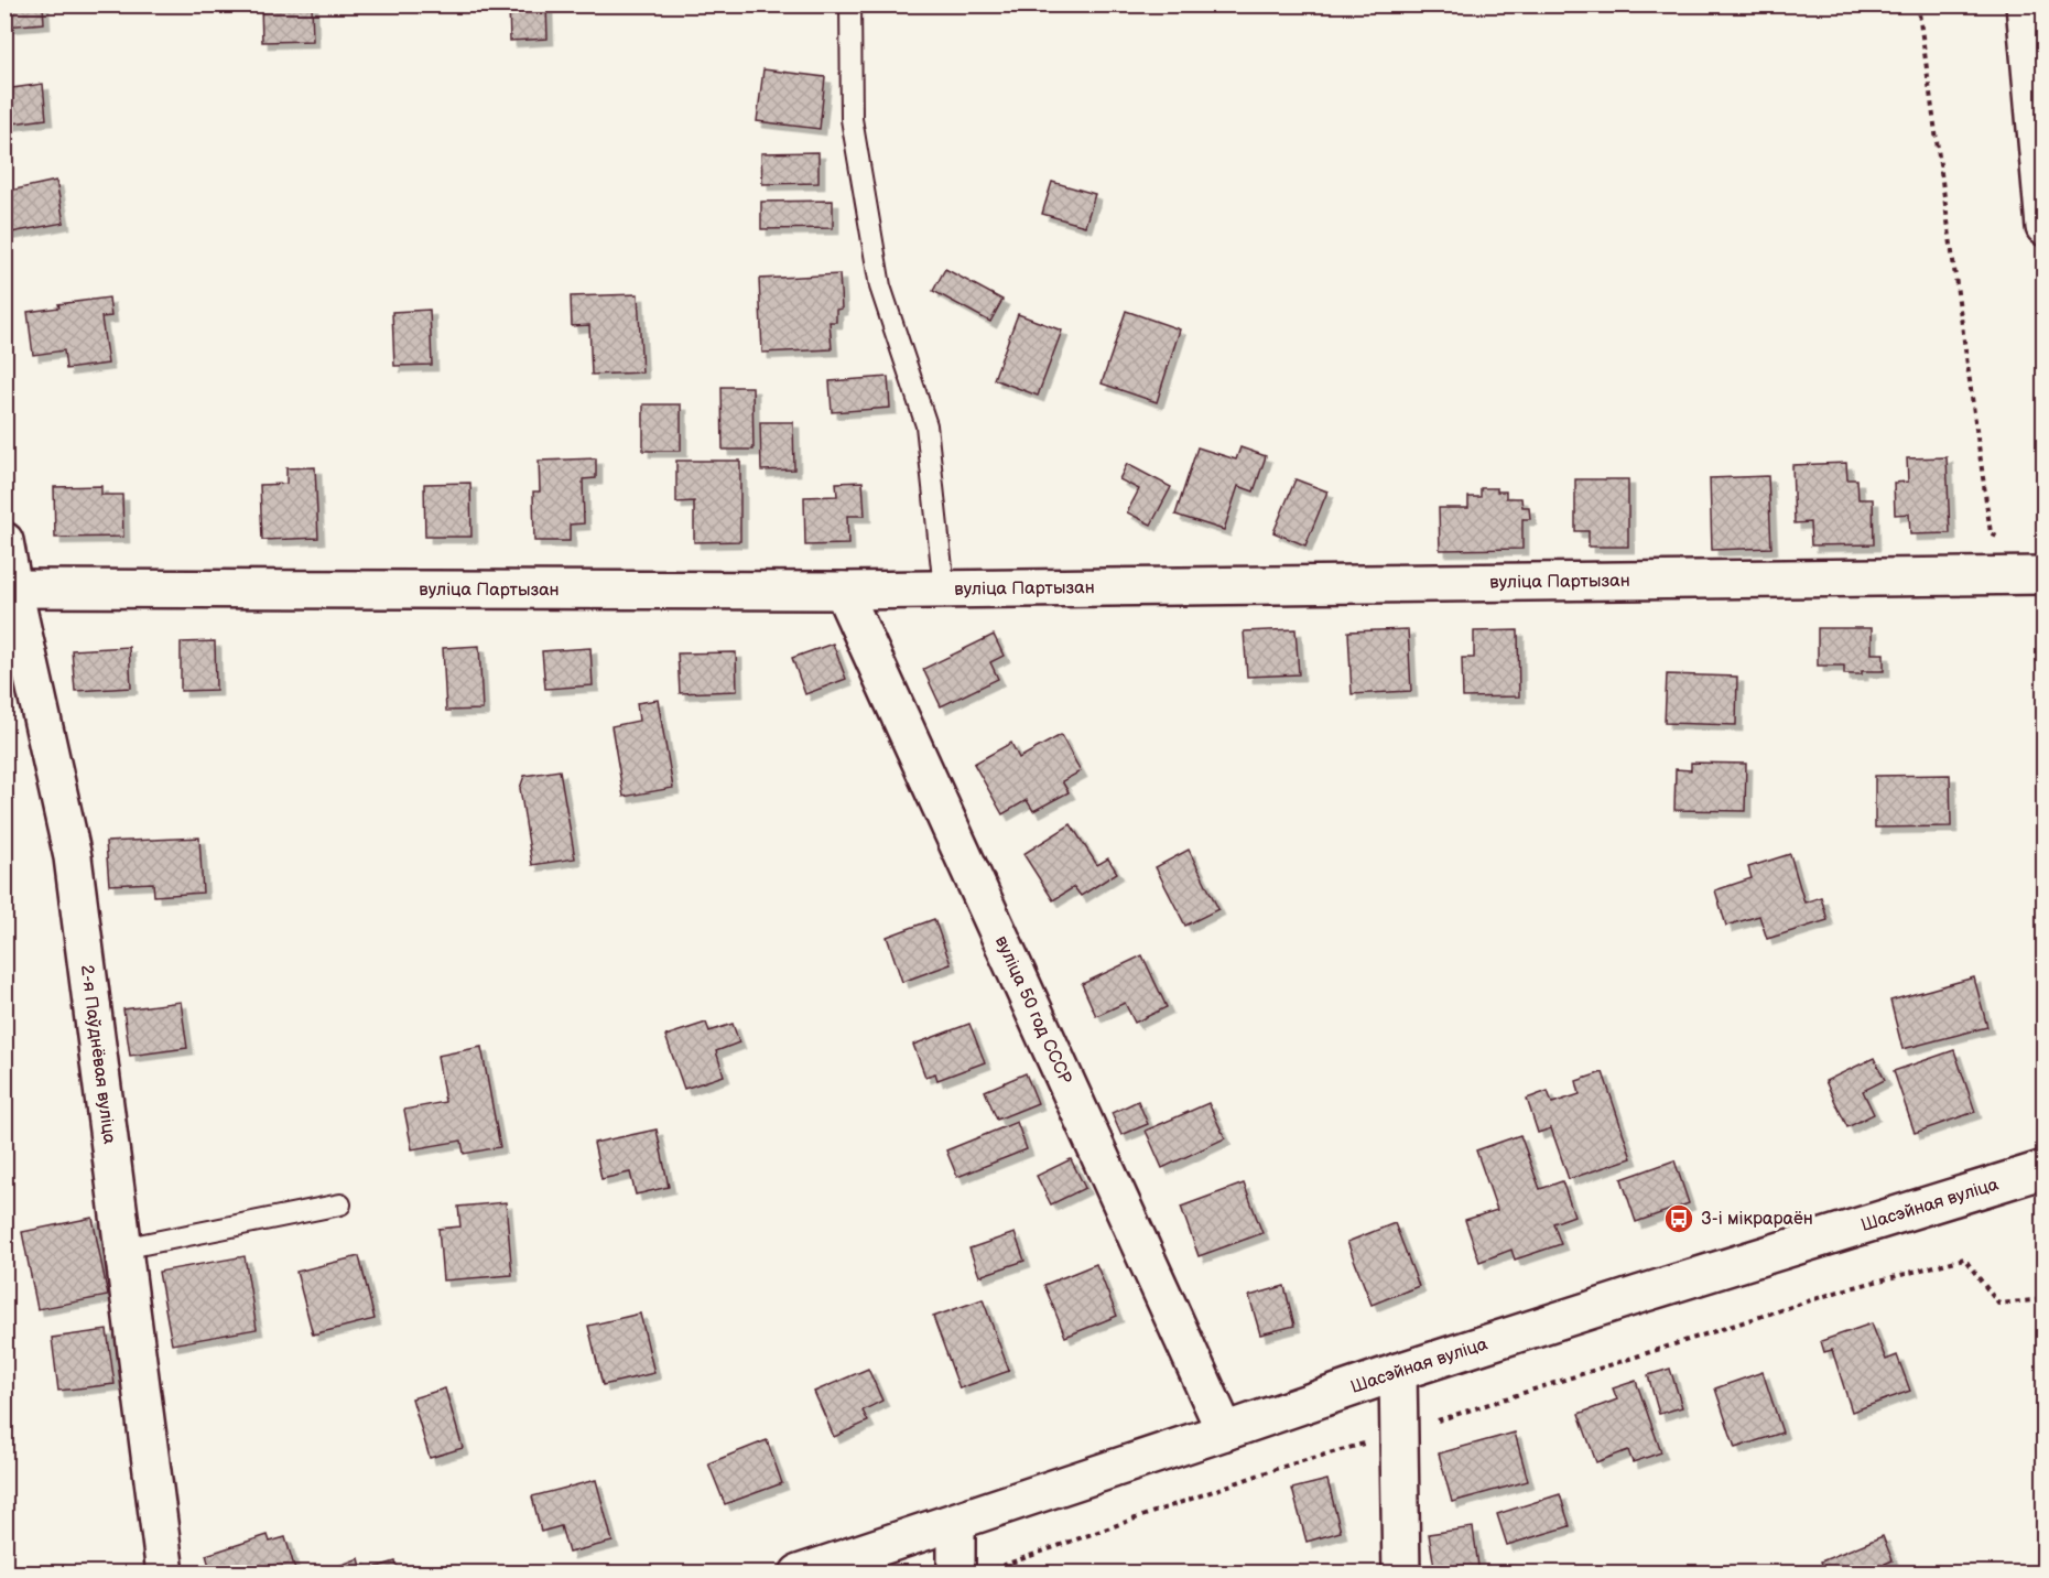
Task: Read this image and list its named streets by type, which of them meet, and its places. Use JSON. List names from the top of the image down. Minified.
{"streets":{"street":["вуліца Партызан","вуліца 50 год СССР","2-я Паўднёвая вуліца","Шасэйная вуліца"]},"crossings":[["вуліца Партызан","вуліца 50 год СССР"],["вуліца Партызан","2-я Паўднёвая вуліца"],["вуліца 50 год СССР","Шасэйная вуліца"]],"places":{"bus stop":["3-і мікрараён"]}}
